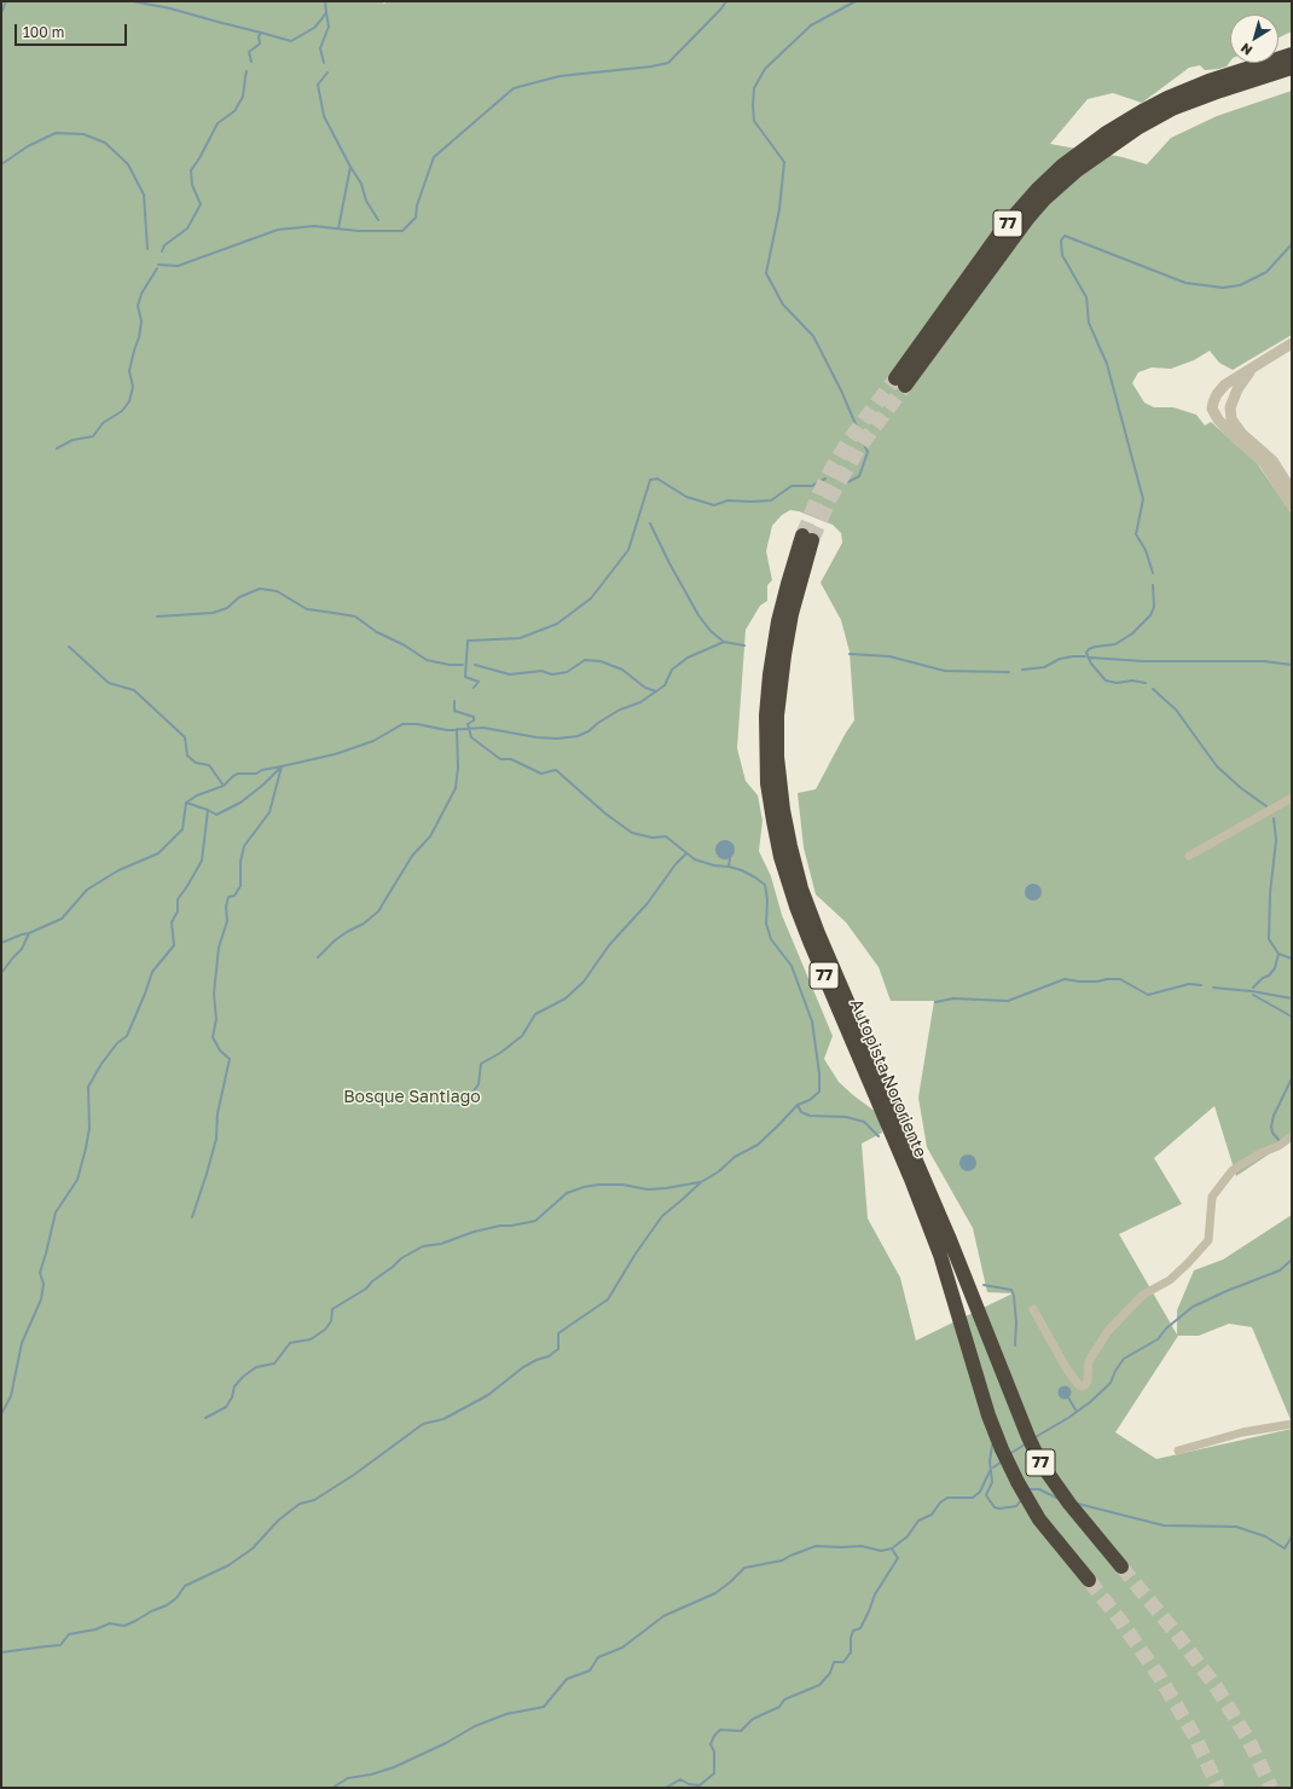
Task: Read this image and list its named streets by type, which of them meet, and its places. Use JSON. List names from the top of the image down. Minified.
{"streets":{"highway":["77","Autopista Nororiente"]},"parks":["Bosque Santiago"],"scale_bar":"100 m","north":"bottom left"}
